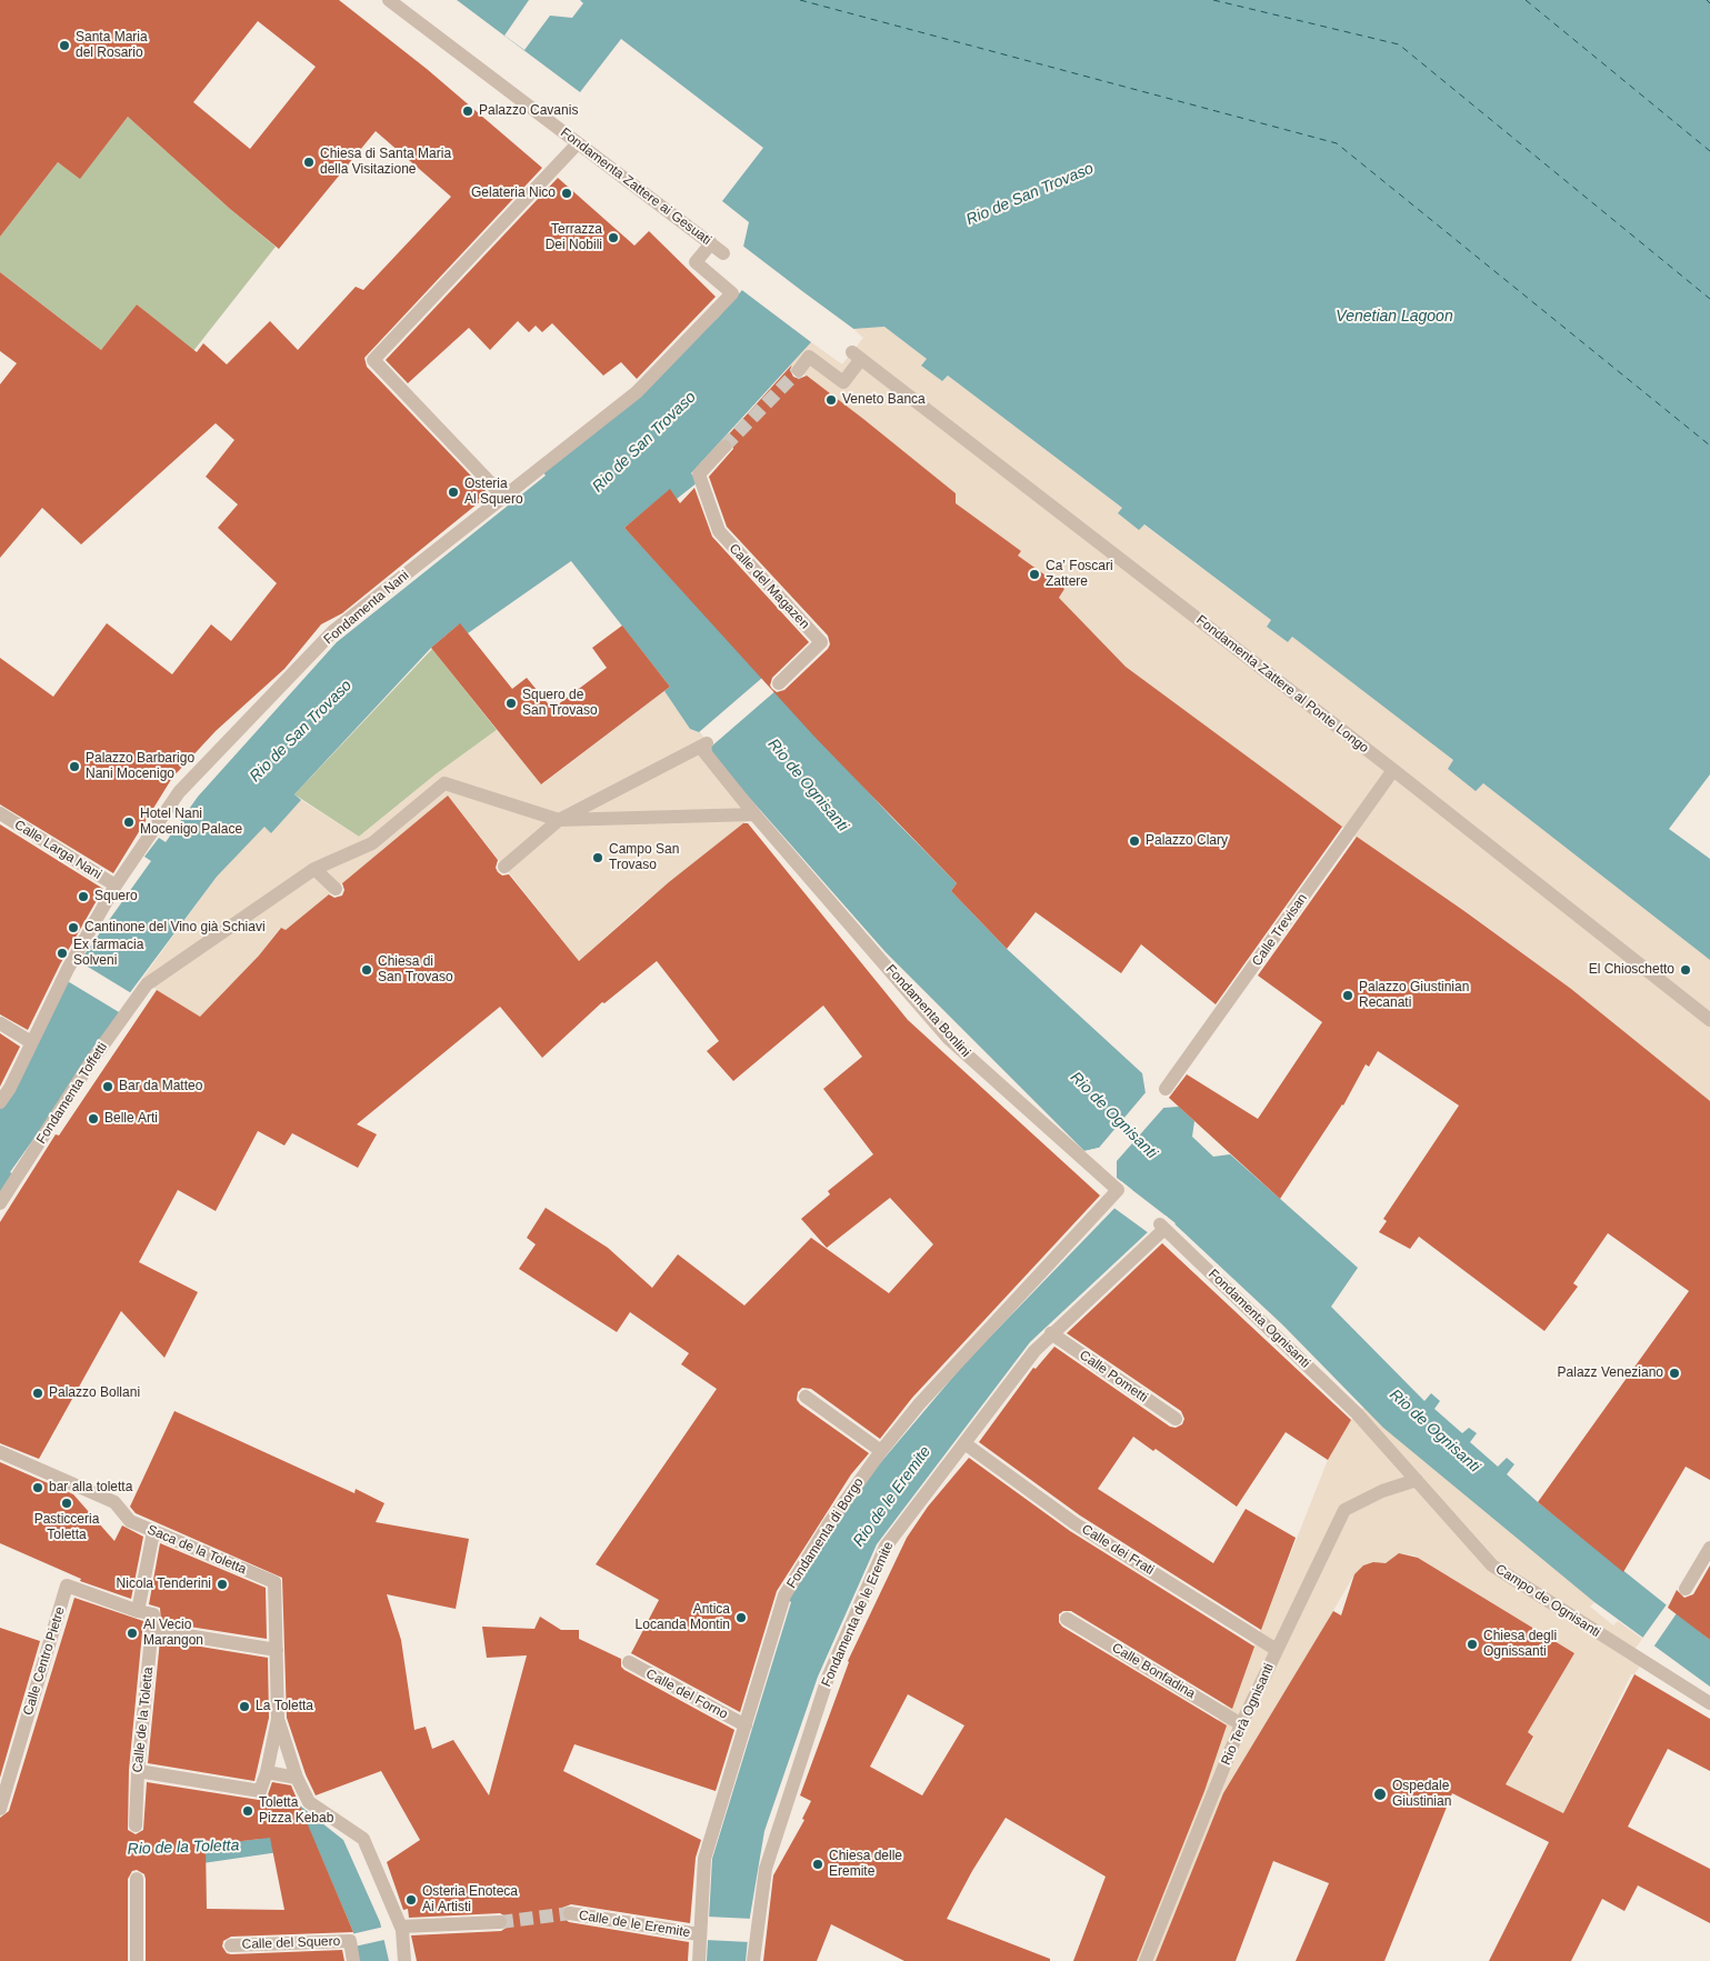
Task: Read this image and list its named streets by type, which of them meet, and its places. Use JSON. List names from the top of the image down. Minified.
{"streets":{"street":["Fondamenta Zattere ai Gesuati","Calle del Magazen","Fondamenta Nani","Fondamenta Zattere al Ponte Longo","Calle Larga Nani","Calle Trevisan","Fondamenta Bonlini","Fondamenta Toffetti","Fondamenta Ognisanti","Calle Pometti","Fondamenta di Borgo","Saca de la Toletta","Calle dei Frati","Campo de Ognisanti","Fondamenta de le Eremite","Calle Centro Pietre","Calle Bonfadina","Calle del Forno","Rio Terà Ognisanti","Calle de la Toletta","Calle de le Eremite","Calle del Squero"]},"crossings":[["Fondamenta Zattere ai Gesuati","Fondamenta Nani"],["Fondamenta Nani","Calle Larga Nani"],["Fondamenta Zattere al Ponte Longo","Calle Trevisan"],["Fondamenta Bonlini","Fondamenta di Borgo"],["Fondamenta Ognisanti","Campo de Ognisanti"],["Fondamenta Ognisanti","Fondamenta de le Eremite"],["Calle Pometti","Fondamenta de le Eremite"],["Fondamenta di Borgo","Calle del Forno"],["Fondamenta di Borgo","Calle de le Eremite"],["Calle dei Frati","Fondamenta de le Eremite"],["Calle dei Frati","Rio Terà Ognisanti"],["Campo de Ognisanti","Rio Terà Ognisanti"],["Calle Centro Pietre","Calle de la Toletta"],["Calle Bonfadina","Rio Terà Ognisanti"]],"water":["Rio de San Trovaso","Venetian Lagoon","Rio de Ognisanti","Rio de le Eremite","Rio de la Toletta"],"places":["Santa Maria del Rosario","Palazzo Cavanis","Chiesa di Santa Maria della Visitazione","Gelateria Nico","Terrazza Dei Nobili","Veneto Banca","Osteria Al Squero","Ca’ Foscari Zattere","Squero de San Trovaso","Palazzo Barbarigo Nani Mocenigo","Hotel Nani Mocenigo Palace","Palazzo Clary","Campo San Trovaso","Squero","Cantinone del Vino già Schiavi","Ex farmacia Solveni","Chiesa di San Trovaso","El Chioschetto","Palazzo Giustinian Recanati","Bar da Matteo","Belle Arti","Palazz Veneziano","Palazzo Bollani","bar alla toletta","Pasticceria Toletta","Nicola Tenderini","Antica Locanda Montin","Al Vecio Marangon","Chiesa degli Ognissanti","La Toletta","Ospedale Giustinian","Toletta Pizza Kebab","Chiesa delle Eremite","Osteria Enoteca Ai Artisti"]}
